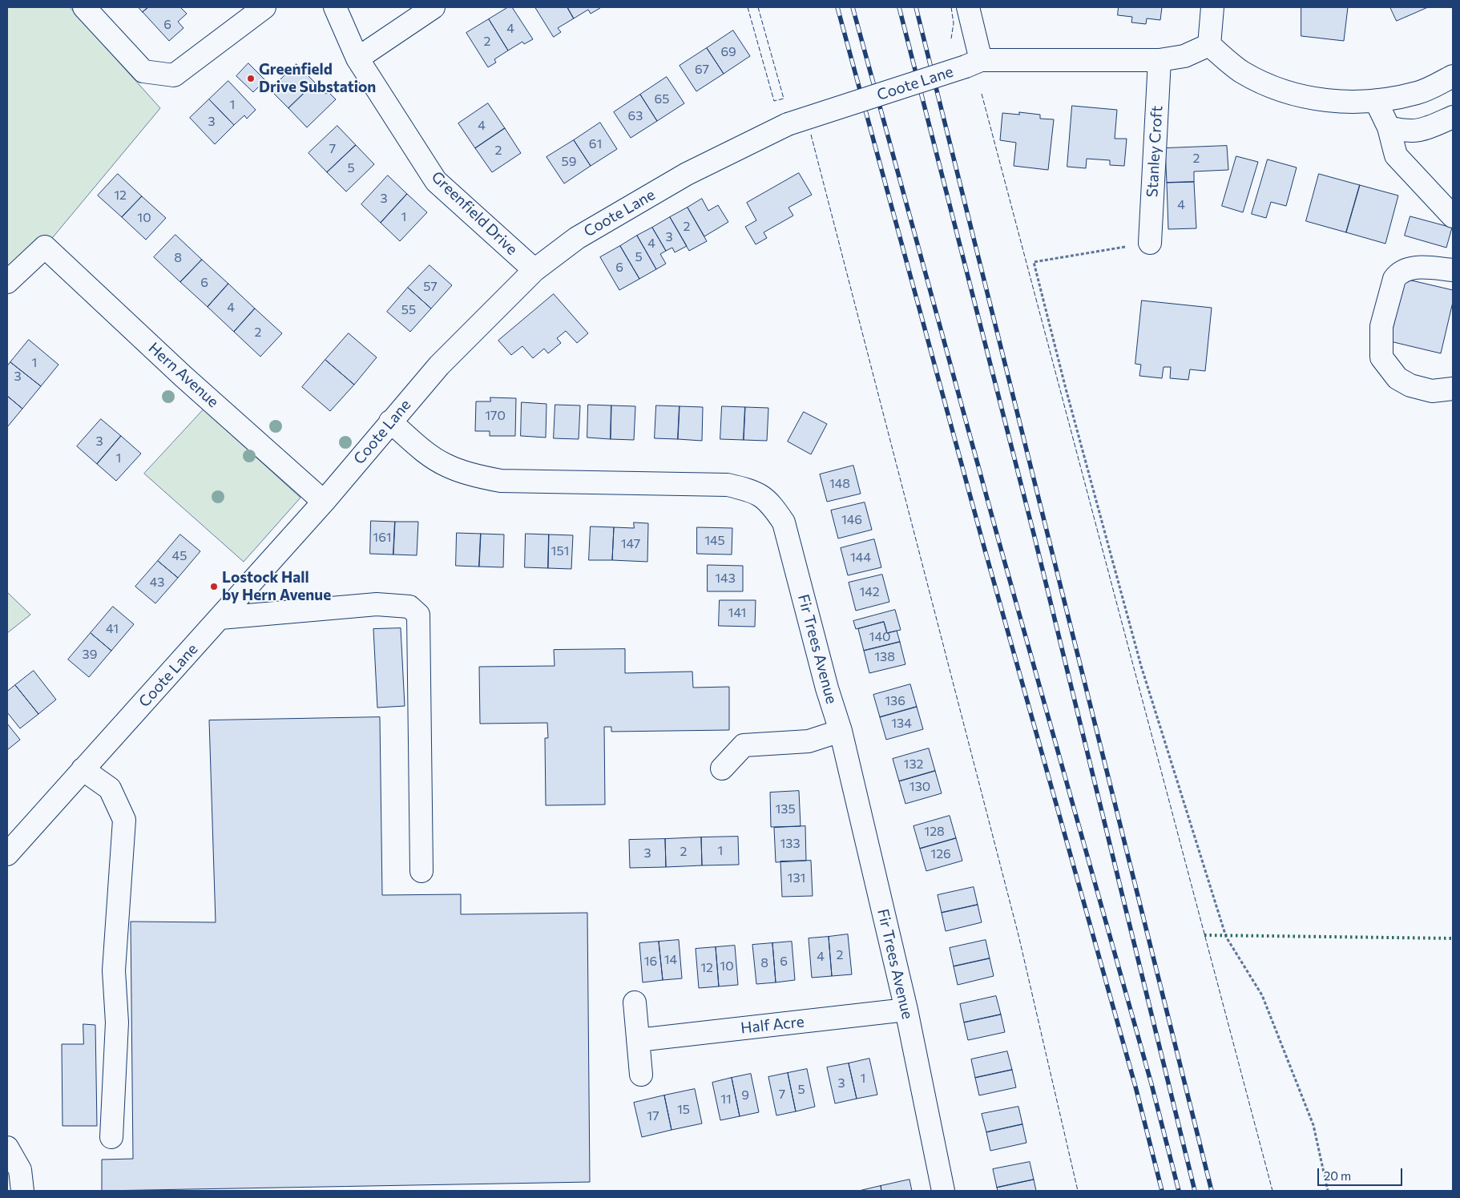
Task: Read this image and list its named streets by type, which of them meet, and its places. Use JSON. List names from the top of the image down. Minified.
{"streets":{"street":["Coote Lane","Stanley Croft","Greenfield Drive","Hern Avenue","Fir Trees Avenue","Half Acre"]},"crossings":[["Coote Lane","Stanley Croft"],["Coote Lane","Greenfield Drive"],["Coote Lane","Hern Avenue"],["Coote Lane","Fir Trees Avenue"],["Fir Trees Avenue","Half Acre"]],"places":["Greenfield Drive Substation","Lostock Hall by Hern Avenue"],"house_numbers":["6","4","2","69","67","65","1","63","3","4","61","7","2","2","59","5","12","3","4","1","10","2","3","4","5","8","6","6","57","4","55","2","1","3","170","3","1","148","146","161","145","147","151","45","144","143","43","142","141","41","140","39","138","136","134","132","130","135","128","133","1","2","3","126","131","2","4","14","16","6","8","10","12","1","3","5","7","9","11","15","17"],"scale_bar":"20 m"}
